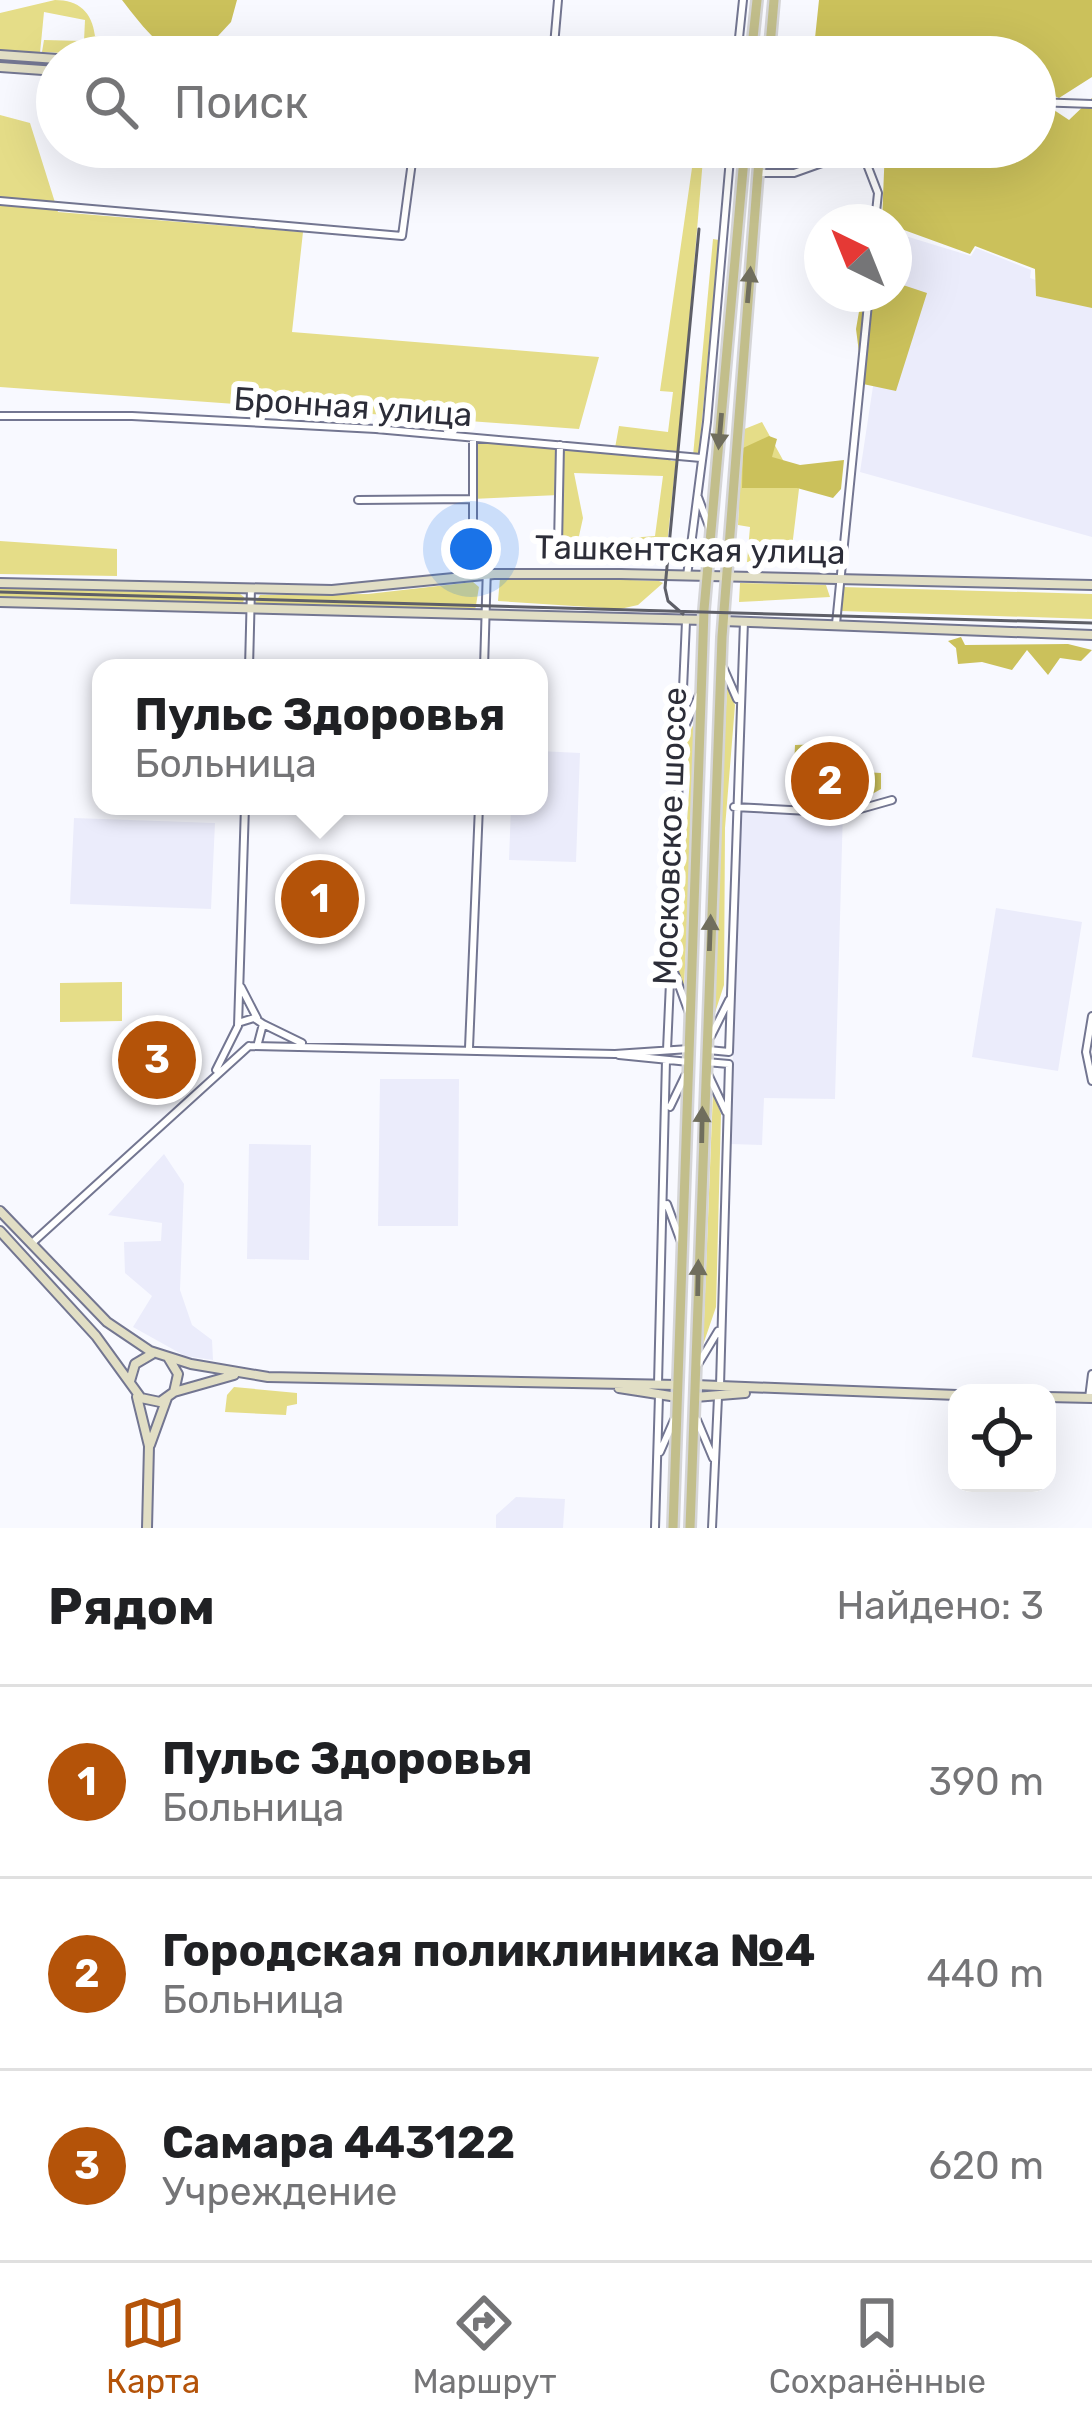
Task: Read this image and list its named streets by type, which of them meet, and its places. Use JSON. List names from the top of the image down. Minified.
{"streets":{"main road":["Ташкентская улица","Московское шоссе"],"street":["Бронная улица"]},"crossings":[["Ташкентская улица","Московское шоссе"]],"north":"top left","page":{"search":"Поиск","popup":["Пульс Здоровья","Больница"],"pins":["2","1","3"],"heading":["Рядом","Найдено: 3"],"list":[{"mark":"1","name":"Пульс Здоровья","note":"Больница","value":"390 m"},{"mark":"2","name":"Городская поликлиника №4","note":"Больница","value":"440 m"},{"mark":"3","name":"Самара 443122","note":"Учреждение","value":"620 m"}],"nav":["Карта","Маршрут","Сохранённые"]}}
